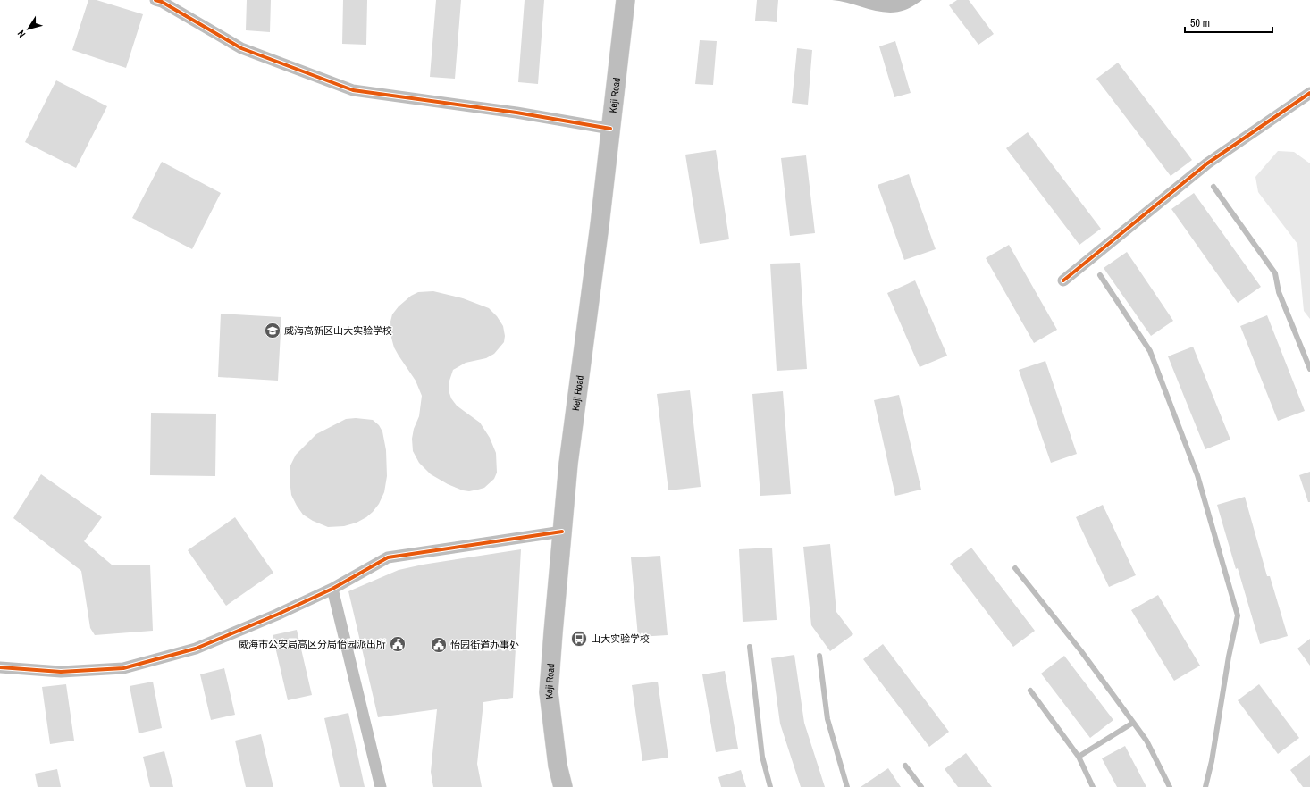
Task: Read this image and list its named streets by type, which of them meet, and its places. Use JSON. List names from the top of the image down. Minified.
{"streets":{"main road":["Keji Road"]},"places":{"school or university":["威海高新区山大实验学校"],"bus stop":["山大实验学校"],"public building":["威海市公安局高区分局怡园派出所","怡园街道办事处"]},"scale_bar":"50 m","north":"bottom left"}
